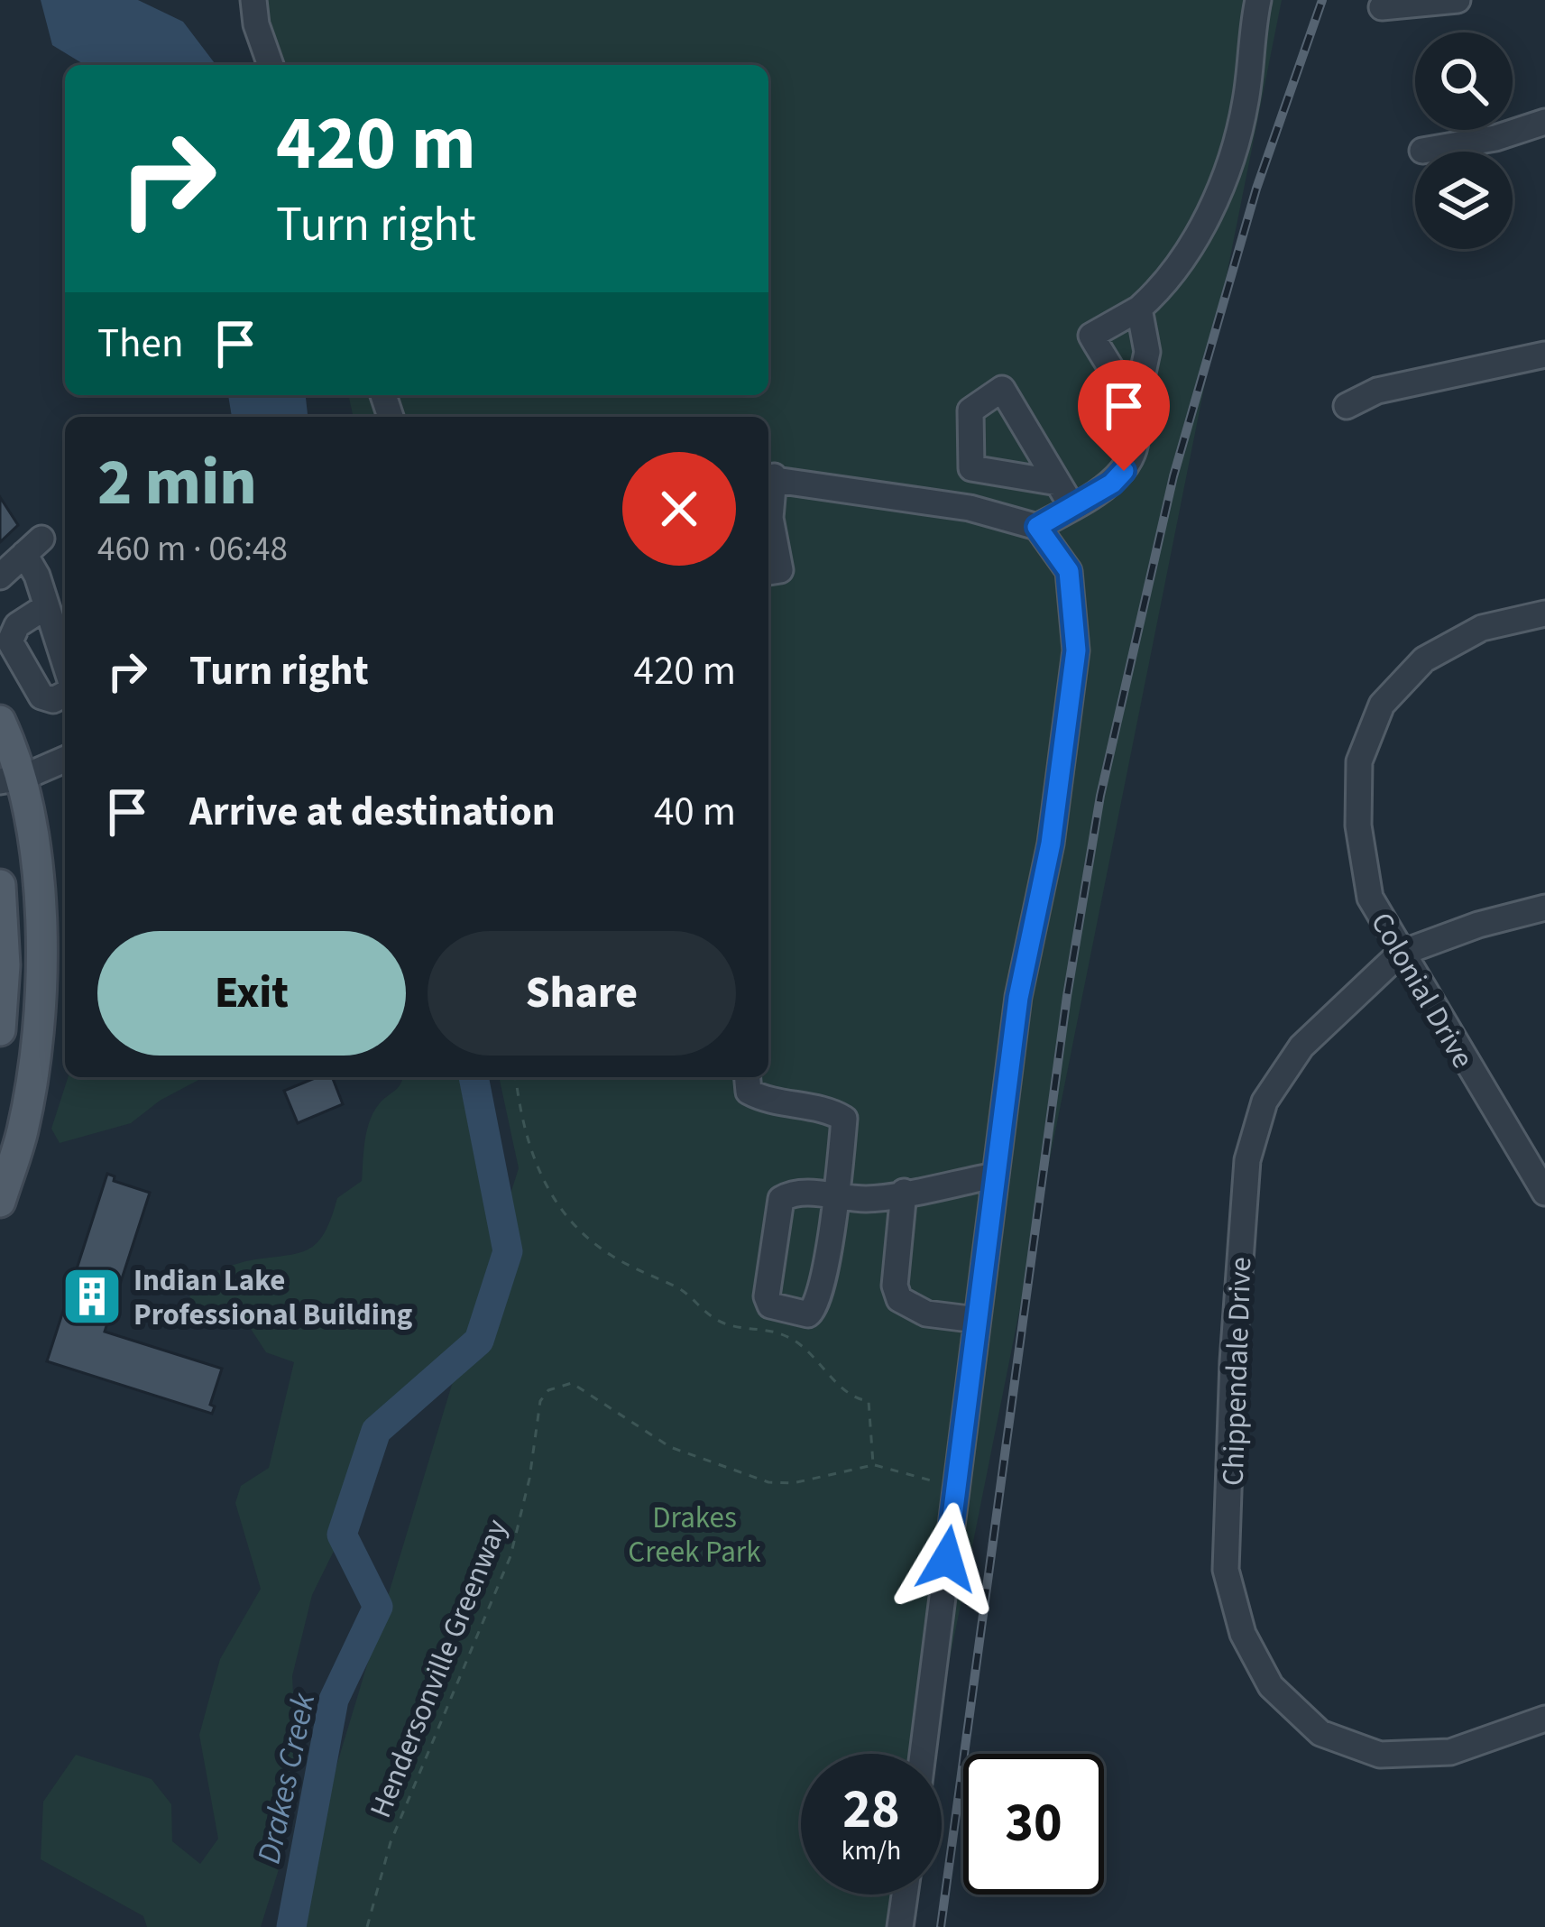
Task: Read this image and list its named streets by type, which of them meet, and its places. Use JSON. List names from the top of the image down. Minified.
{"streets":{"street":["Colonial Drive","Chippendale Drive"],"path":["Hendersonville Greenway"]},"crossings":[["Colonial Drive","Chippendale Drive"]],"water":["Drakes Creek"],"parks":["Drakes Creek Park"],"places":{"building":["Indian Lake Professional Building"]},"page":{"turn":["420 m","Turn right"],"then":"Then","heading":["2 min","460 m · 06:48"],"list":[{"name":"Turn right","value":"420 m"},{"name":"Arrive at destination","value":"40 m"}],"buttons":["Exit","Share"],"speed":"28 km/h","limit":"30"}}
